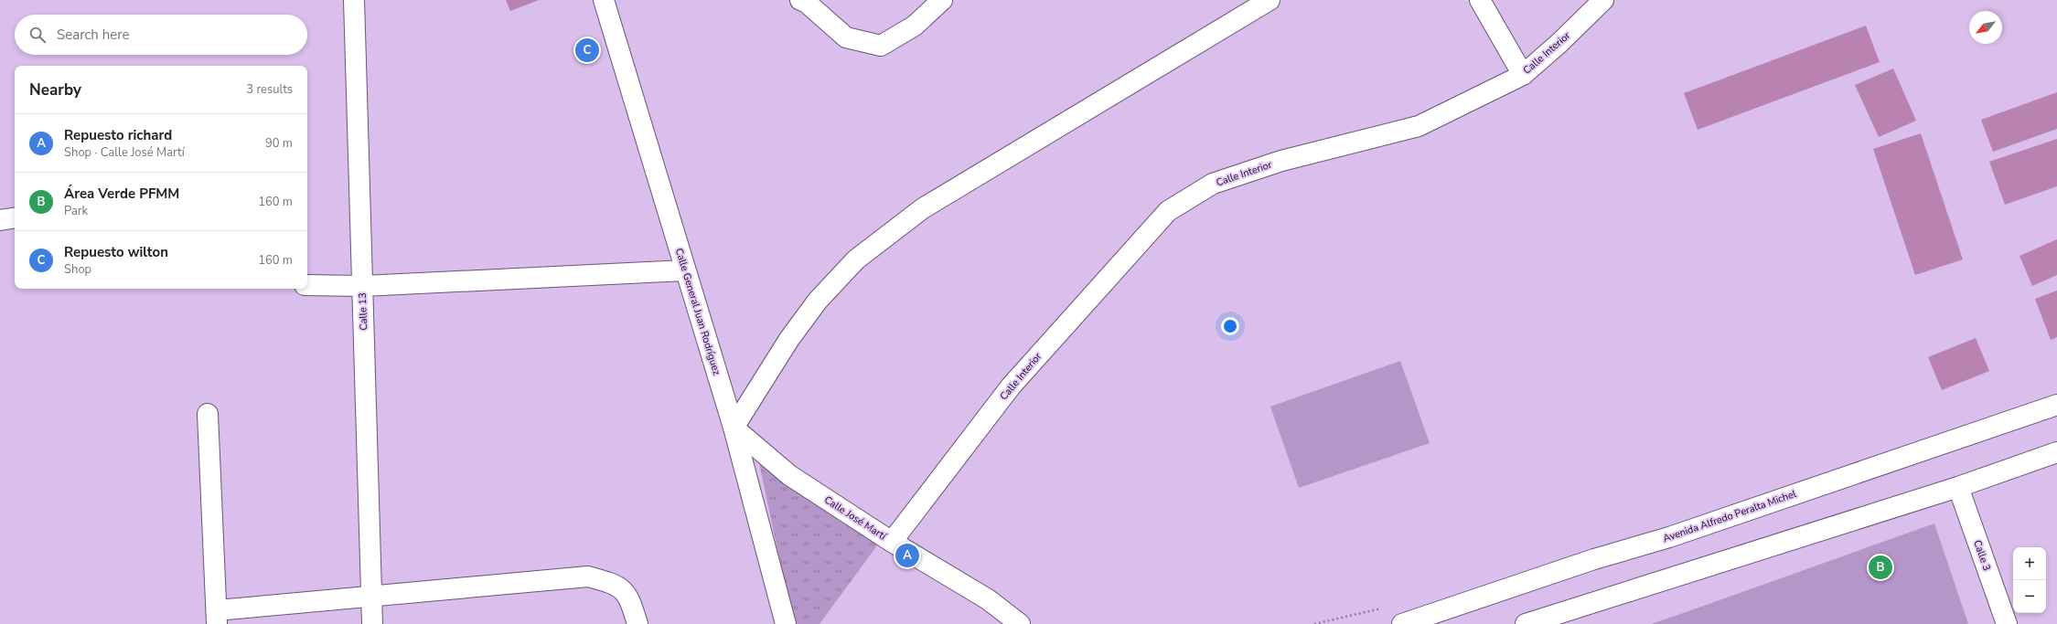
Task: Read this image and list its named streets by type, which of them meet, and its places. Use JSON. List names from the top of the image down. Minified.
{"streets":{"street":["Calle Interior","Calle 13","Calle General Juan Rodríguez","Avenida Alfredo Peralta Michel","Calle José Martí","Calle 3"]},"crossings":[["Calle Interior","Calle José Martí"],["Calle General Juan Rodríguez","Calle José Martí"]],"north":"bottom left","page":{"search":"Search here","pins":["C","A","B"],"heading":["Nearby","3 results"],"list":[{"mark":"A","name":"Repuesto richard","note":"Shop · Calle José Martí","value":"90 m"},{"mark":"B","name":"Área Verde PFMM","note":"Park","value":"160 m"},{"mark":"C","name":"Repuesto wilton","note":"Shop","value":"160 m"}],"map_buttons":["+","−"]}}
